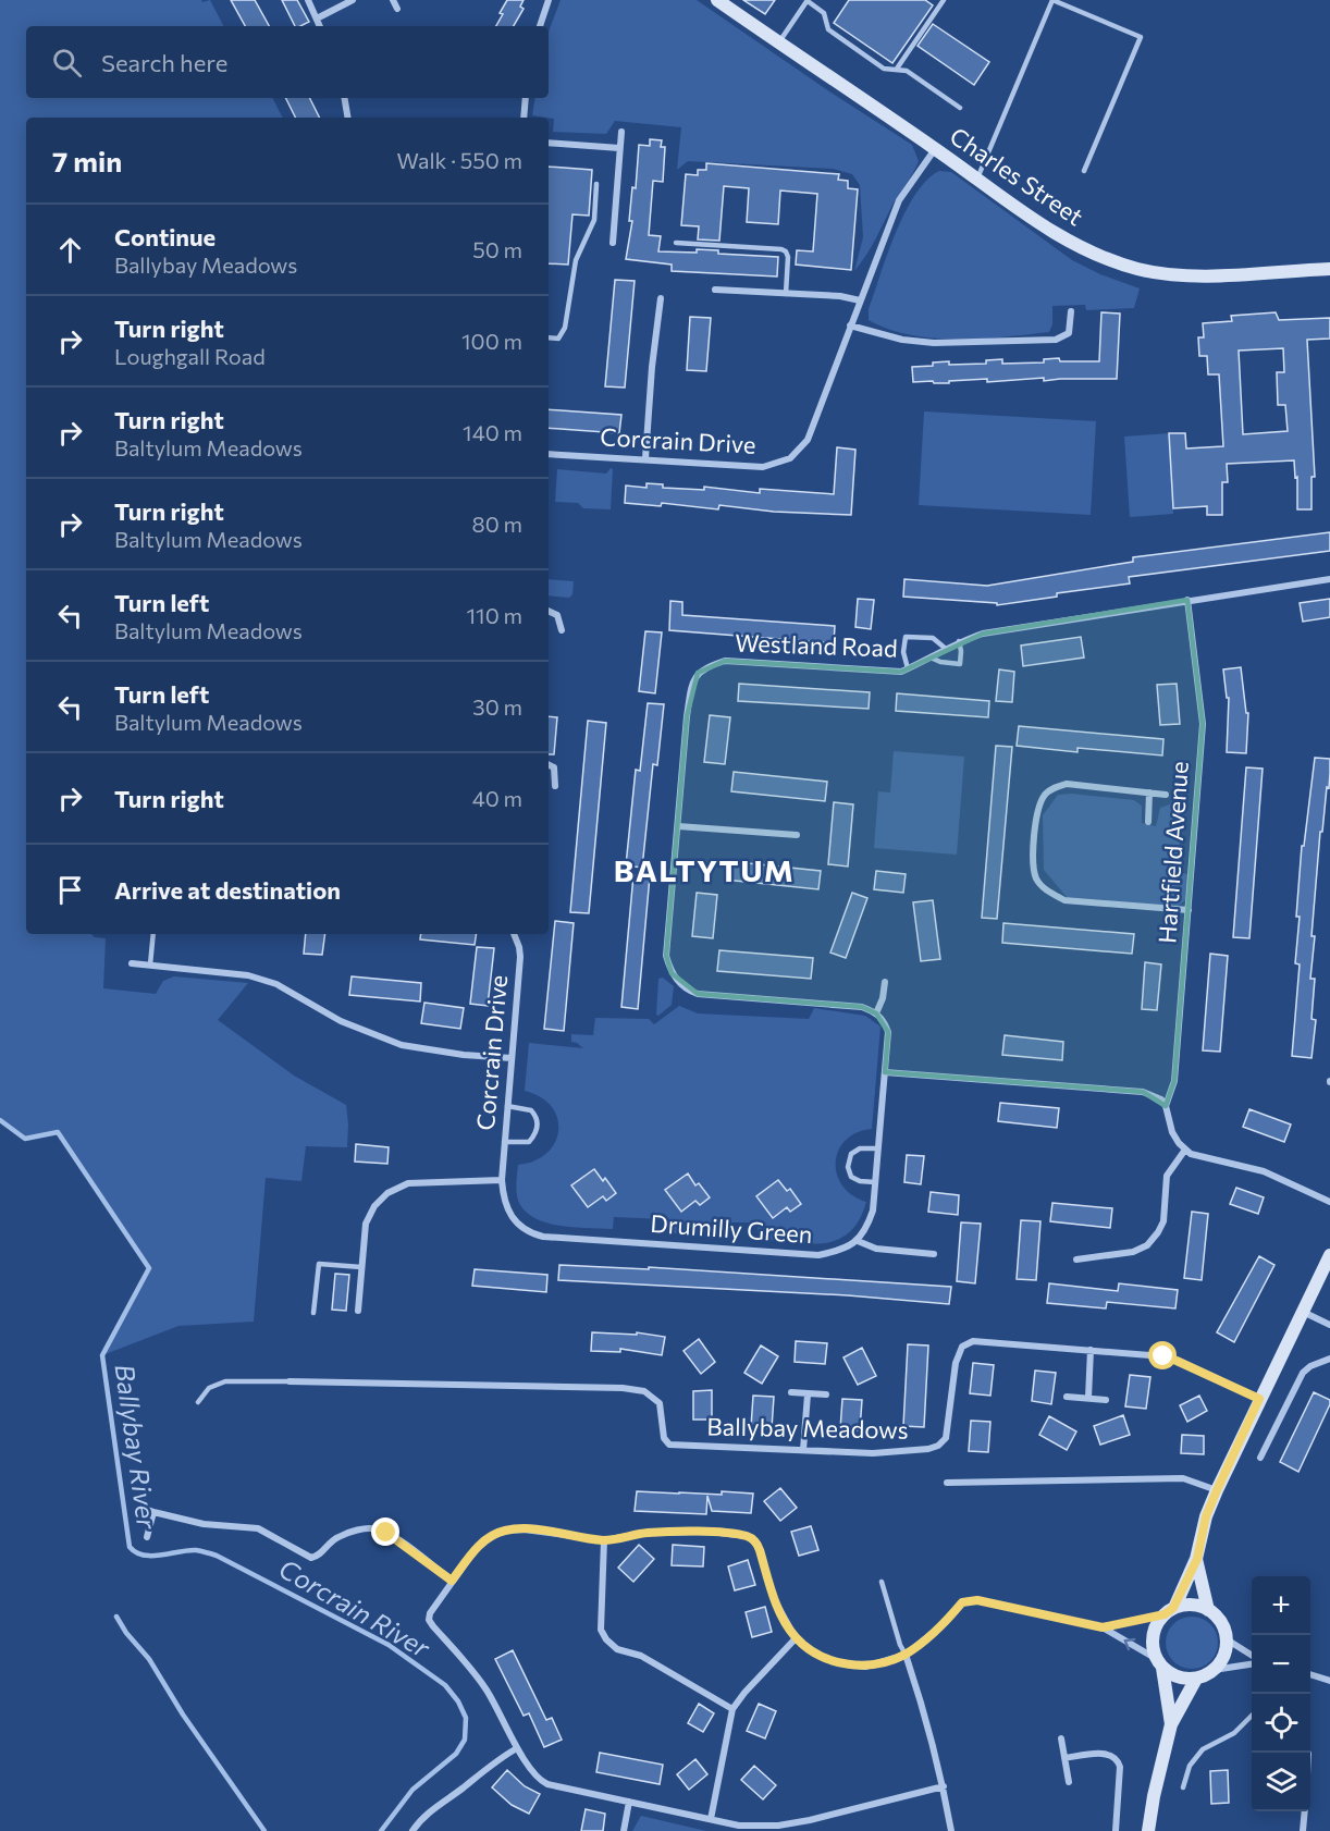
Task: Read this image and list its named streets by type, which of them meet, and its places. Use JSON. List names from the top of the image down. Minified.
{"streets":{"main road":["Charles Street"],"street":["Corcrain Drive","Westland Road","Hartfield Avenue","Drumilly Green","Ballybay Meadows"]},"crossings":[["Charles Street","Corcrain Drive"],["Corcrain Drive","Drumilly Green"],["Westland Road","Hartfield Avenue"]],"districts":["BALTYTUM"],"water":["Ballybay River","Corcrain River"],"page":{"search":"Search here","heading":["7 min","Walk · 550 m"],"list":[["Continue","Ballybay Meadows","50 m"],["Turn right","Loughgall Road","100 m"],["Turn right","Baltylum Meadows","140 m"],["Turn right","Baltylum Meadows","80 m"],["Turn left","Baltylum Meadows","110 m"],["Turn left","Baltylum Meadows","30 m"],["Turn right","40 m"],"Arrive at destination"],"map_buttons":["+","−"]}}
